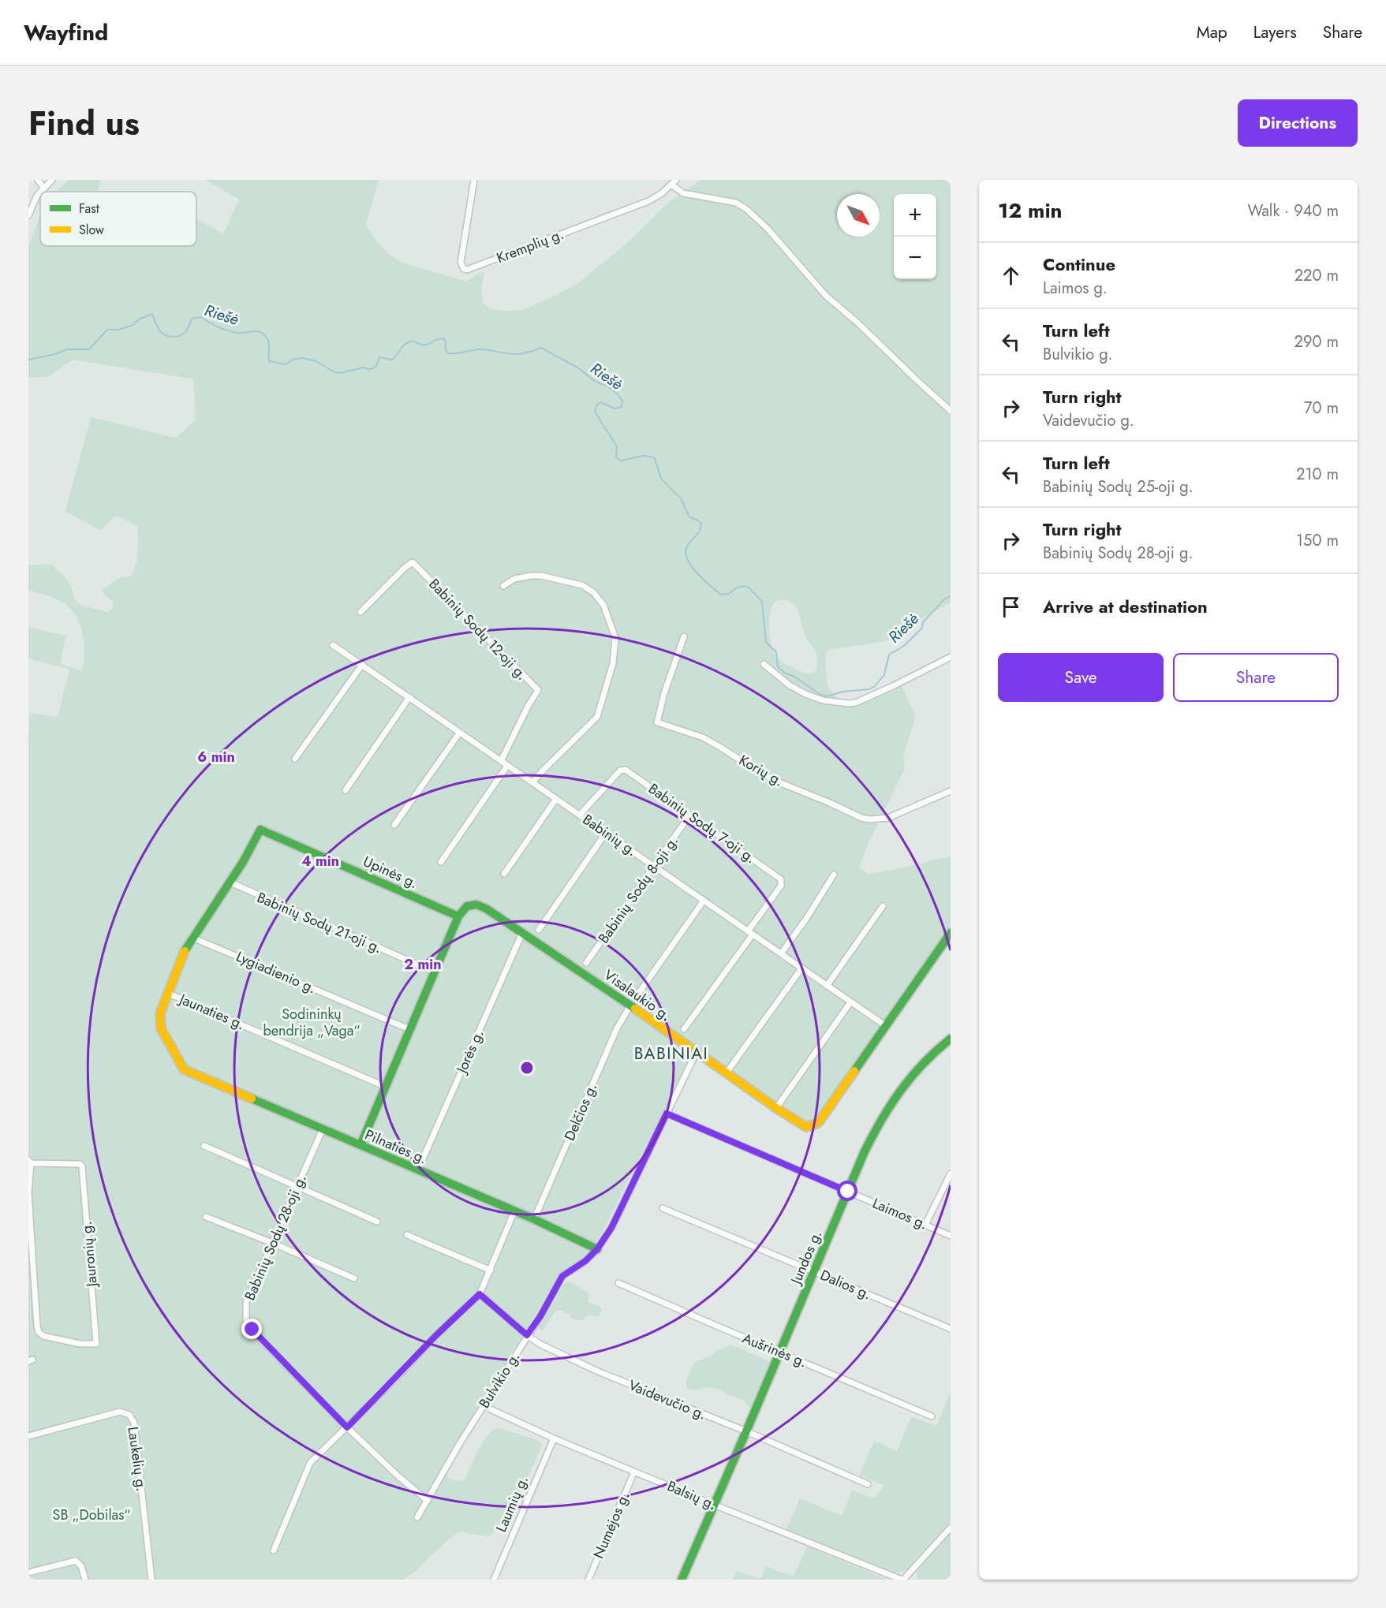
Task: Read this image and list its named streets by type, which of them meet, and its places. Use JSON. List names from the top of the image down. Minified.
{"streets":{"street":["Kremplių g.","Babinių Sodų 12-oji g.","Korių g.","Babinių Sodų 7-oji g.","Babinių g.","Upinės g.","Babinių Sodų 8-oji g.","Babinių Sodų 21-oji g.","Lygiadienio g.","Visalaukio g.","Jaunaties g.","Jorės g.","Delčios g.","Pilnaties g.","Laimos g.","Babinių Sodų 28-oji g.","Jauronių g.","Jundos g.","Dalios g.","Aušrinės g.","Bulvikio g.","Vaidevučio g.","Laukelių g.","Balsių g.","Laumių g.","Numėjos g."]},"crossings":[["Babinių Sodų 12-oji g.","Babinių g."],["Babinių Sodų 7-oji g.","Babinių g."],["Babinių Sodų 7-oji g.","Babinių Sodų 8-oji g."],["Babinių g.","Babinių Sodų 8-oji g."],["Babinių g.","Visalaukio g."],["Babinių g.","Delčios g."],["Upinės g.","Babinių Sodų 21-oji g."],["Upinės g.","Visalaukio g."],["Visalaukio g.","Jorės g."],["Visalaukio g.","Delčios g."],["Visalaukio g.","Bulvikio g."],["Jaunaties g.","Pilnaties g."],["Jorės g.","Pilnaties g."],["Delčios g.","Pilnaties g."],["Pilnaties g.","Babinių Sodų 28-oji g."],["Pilnaties g.","Bulvikio g."],["Laimos g.","Jundos g."],["Laimos g.","Bulvikio g."],["Babinių Sodų 28-oji g.","Bulvikio g."],["Jundos g.","Dalios g."],["Jundos g.","Aušrinės g."],["Jundos g.","Vaidevučio g."],["Jundos g.","Balsių g."],["Bulvikio g.","Vaidevučio g."],["Bulvikio g.","Balsių g."],["Balsių g.","Laumių g."],["Balsių g.","Numėjos g."]],"districts":["BABINIAI"],"water":["Riešė"],"parks":["Sodininkų bendrija „Vaga“","SB „Dobilas“"],"legend":["Fast","Slow"],"north":"bottom right","page":{"header":"Wayfind","nav":["Map","Layers","Share"],"title":"Find us","buttons":["Directions",["Save","Share"]],"heading":["12 min","Walk · 940 m"],"map_buttons":["+","−"],"list":[["Continue","Laimos g.","220 m"],["Turn left","Bulvikio g.","290 m"],["Turn right","Vaidevučio g.","70 m"],["Turn left","Babinių Sodų 25-oji g.","210 m"],["Turn right","Babinių Sodų 28-oji g.","150 m"],"Arrive at destination"]},"rings":["6 min","4 min","2 min"]}
